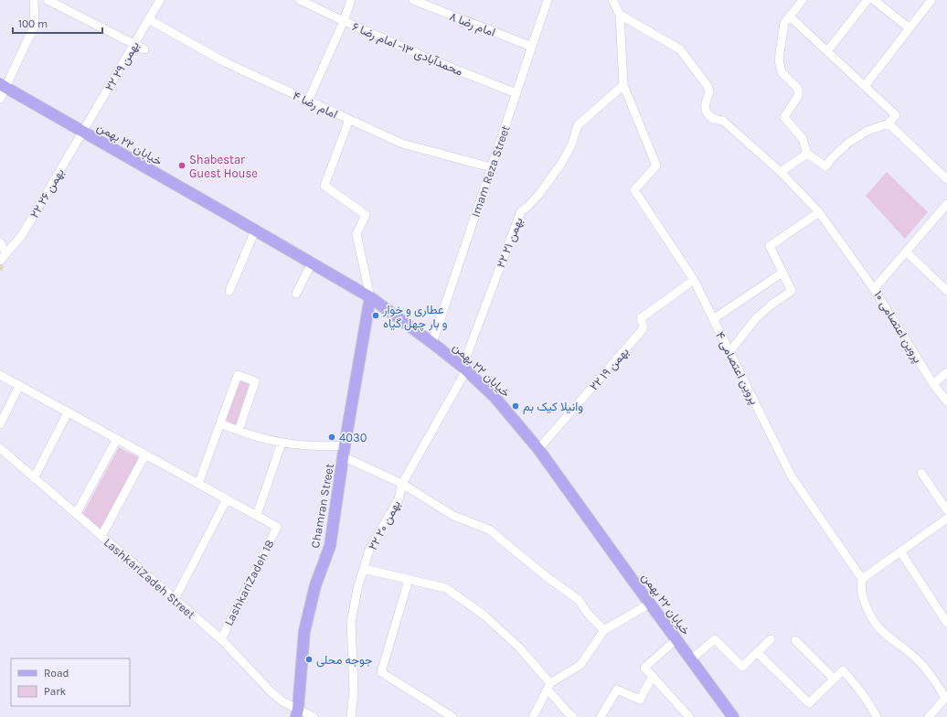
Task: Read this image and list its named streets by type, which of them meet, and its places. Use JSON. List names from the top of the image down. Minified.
{"streets":{"main road":["خیابان ۲۲ بهمن","Chamran Street"],"street":["امام رضا ۸","محمدآبادی ۱۳- امام رضا ۶","۲۲ بهمن ۲۹","امام رضا ۴","Imam Reza Street","۲۲ بهمن ۲۶","۲۲ بهمن ۲۱","پروین اعتصامی ۱۰","پروین اعتصامی ۴","۲۲ بهمن ۱۹","۲۲ بهمن ۲۰","LashkariZadeh Street","LashkariZadeh 18"]},"crossings":[["امام رضا ۸","Imam Reza Street"],["محمدآبادی ۱۳- امام رضا ۶","Imam Reza Street"],["۲۲ بهمن ۲۹","امام رضا ۴"],["۲۲ بهمن ۲۹","خیابان ۲۲ بهمن"],["۲۲ بهمن ۲۹","۲۲ بهمن ۲۶"],["امام رضا ۴","Imam Reza Street"],["خیابان ۲۲ بهمن","Imam Reza Street"],["خیابان ۲۲ بهمن","۲۲ بهمن ۲۶"],["خیابان ۲۲ بهمن","۲۲ بهمن ۲۱"],["خیابان ۲۲ بهمن","۲۲ بهمن ۱۹"],["خیابان ۲۲ بهمن","Chamran Street"],["خیابان ۲۲ بهمن","۲۲ بهمن ۲۰"],["۲۲ بهمن ۲۱","پروین اعتصامی ۴"],["۲۲ بهمن ۲۱","۲۲ بهمن ۲۰"],["پروین اعتصامی ۴","۲۲ بهمن ۱۹"],["Chamran Street","LashkariZadeh Street"],["LashkariZadeh Street","LashkariZadeh 18"]],"places":["Shabestar Guest House","عطاری و خوار و بار چهل گیاه","وانیلا کیک بم","4030","جوجه محلی"],"legend":["Road","Park"],"scale_bar":"100 m"}
